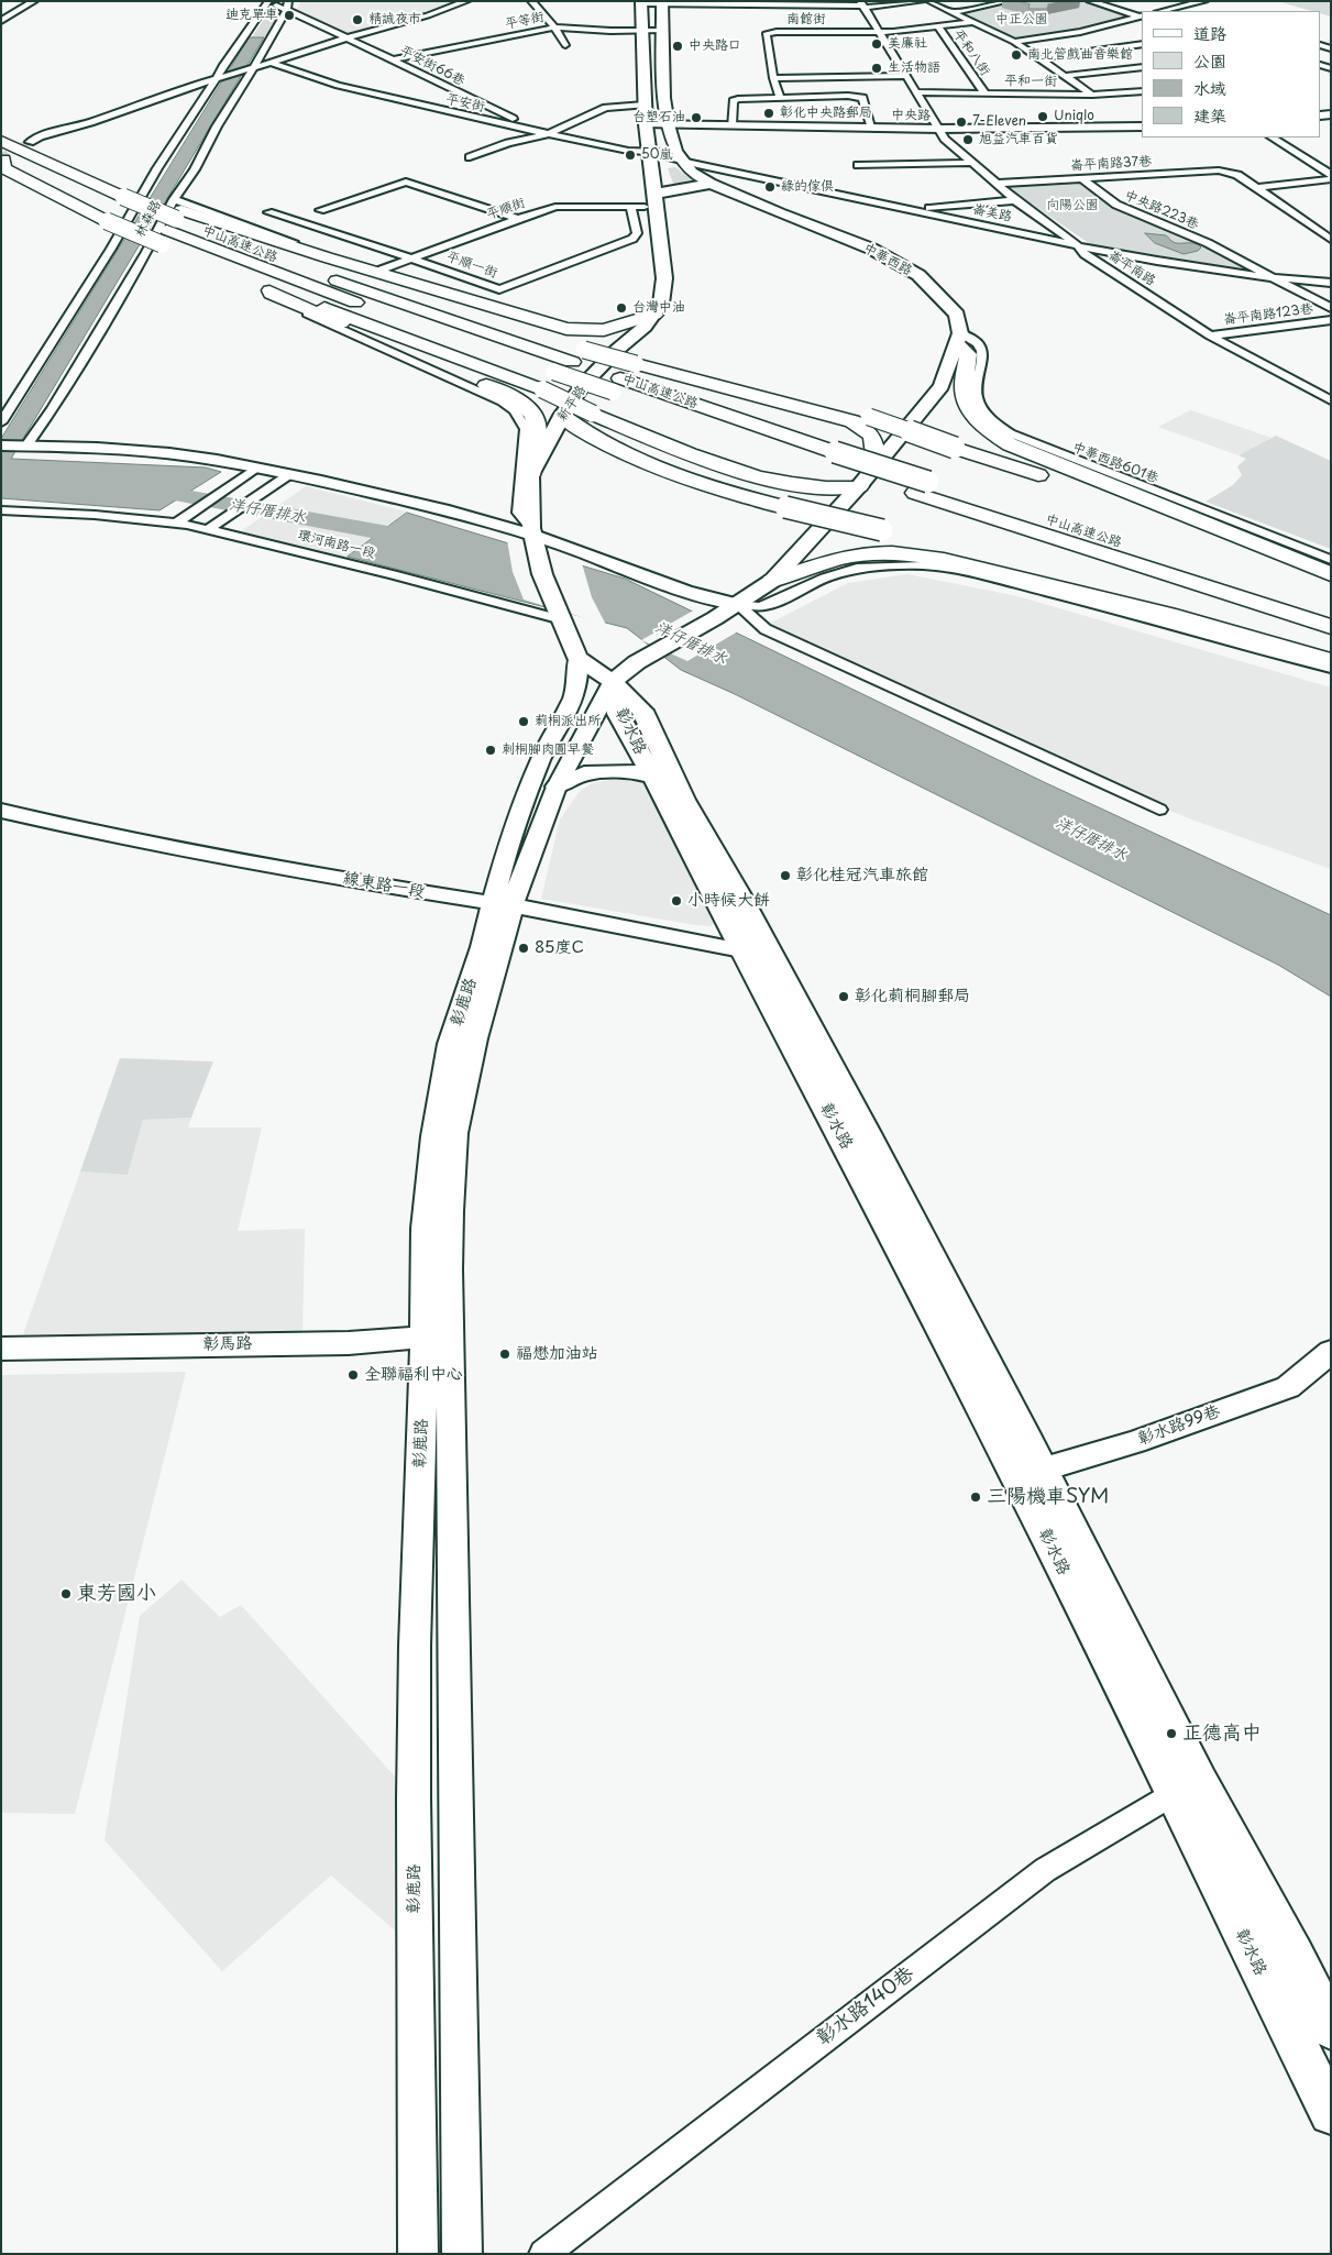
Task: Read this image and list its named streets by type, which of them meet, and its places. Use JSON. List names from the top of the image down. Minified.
{"streets":{"highway":["中山高速公路"],"main road":["中央路","中華西路","新平路","彰水路","線東路一段","彰鹿路","彰馬路","彰水路99巷"],"street":["南館街","平等街","平和八街","平安街66巷","平和一街","平安街","崙平南路37巷","平順街","中央路223巷","崙美路","林森路","平順一街","崙平南路","崙平南路123巷","中華西路601巷","環河南路一段","彰水路140巷"]},"crossings":[["南館街","崙平南路"],["平等街","平安街66巷"],["平等街","中華西路"],["平和八街","平和一街"],["平安街66巷","平安街"],["平安街66巷","林森路"],["平和一街","崙平南路"],["平安街","崙美路"],["平安街","中華西路"],["平安街","新平路"],["中央路","中華西路"],["中央路","崙平南路"],["中央路","新平路"],["崙平南路37巷","中央路223巷"],["崙平南路37巷","崙平南路"],["平順街","平順一街"],["中央路223巷","崙美路"],["崙美路","中華西路"],["崙美路","崙平南路"],["崙美路","新平路"],["林森路","中山高速公路"],["中華西路","中華西路601巷"],["崙平南路","崙平南路123巷"],["新平路","環河南路一段"],["新平路","彰鹿路"],["彰水路","線東路一段"],["彰水路","彰鹿路"],["彰水路","彰水路99巷"],["彰水路","彰水路140巷"],["線東路一段","彰鹿路"],["彰鹿路","彰馬路"]],"water":["洋仔厝排水"],"parks":["中正公園","向陽公園"],"places":["迪克單車","精誠夜市","美廉社","中央路口","南北管戲曲音樂館","生活物語","彰化中央路郵局","Uniqlo","台塑石油","7-Eleven","旭益汽車百貨","50嵐","綠的傢俱","台灣中油","莿桐派出所","刺桐腳肉圓早餐","彰化桂冠汽車旅館","小時候大餅","85度C","彰化莿桐腳郵局","福懋加油站","全聯福利中心","三陽機車SYM","東芳國小","正德高中"],"legend":["道路","公園","水域","建築"]}
